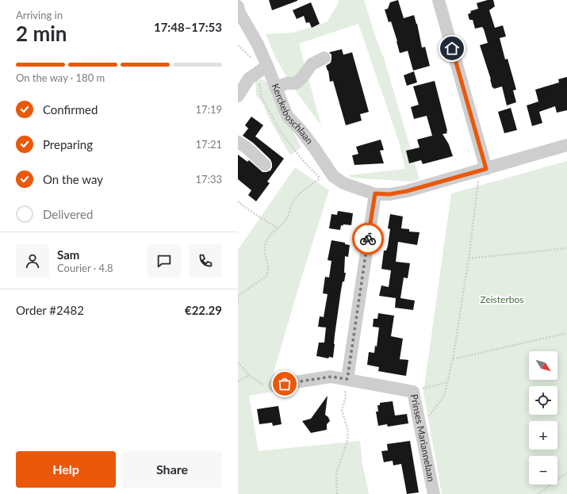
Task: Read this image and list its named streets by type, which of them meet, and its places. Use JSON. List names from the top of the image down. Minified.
{"streets":{"street":["Kerckeboschlaan","Prinses Mariannelaan"]},"parks":["Zeisterbos"],"north":"bottom right","page":{"heading":["2 min","Arriving in","17:48–17:53"],"panel":["Sam","Courier · 4.8","Order #2482","€22.29"],"bar":"On the way · 180 m","list":[["Confirmed","17:19"],["Preparing","17:21"],["On the way","17:33"],"Delivered"],"map_buttons":["+","−"],"buttons":["Help","Share"]}}
